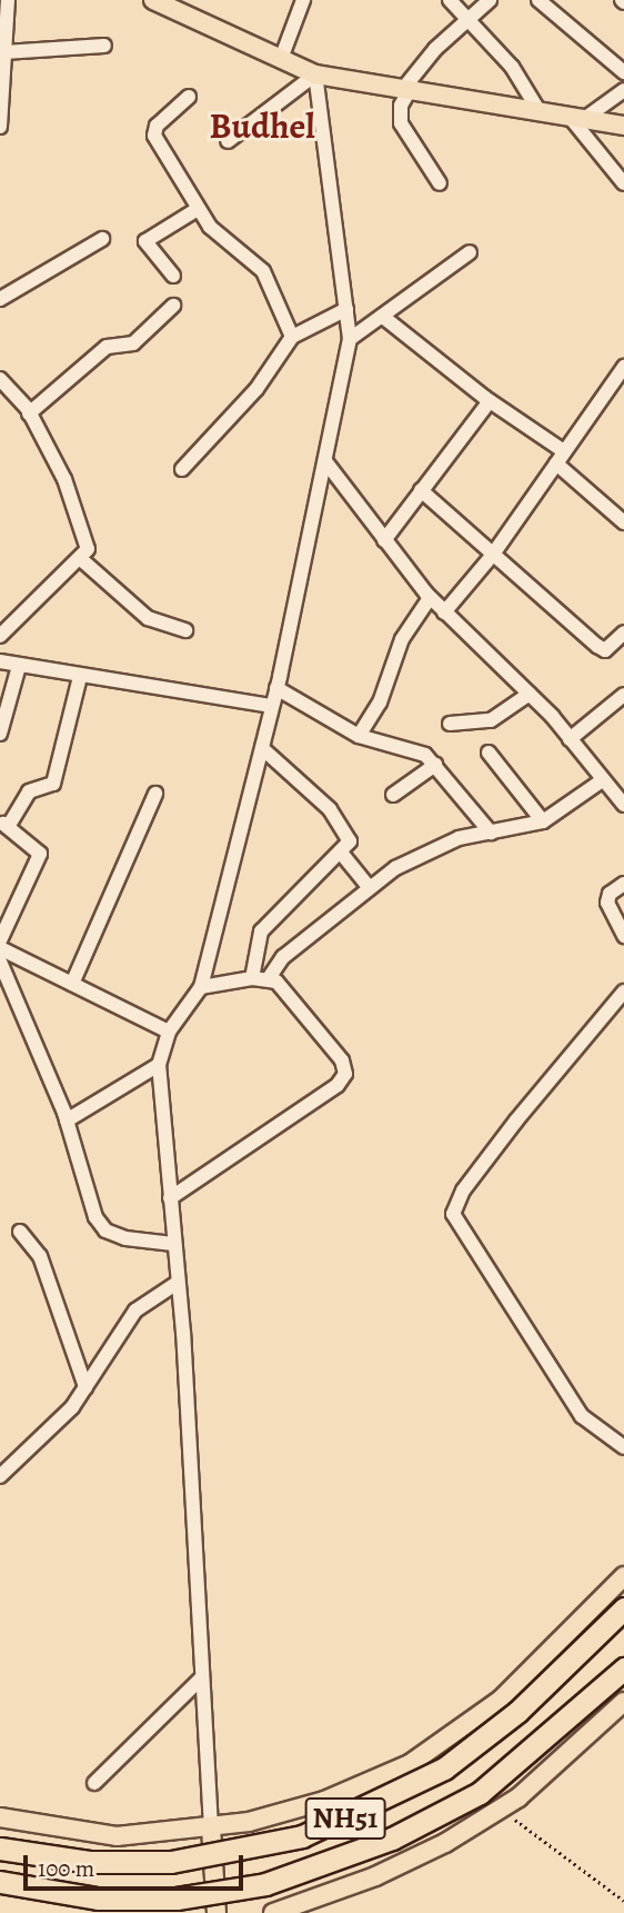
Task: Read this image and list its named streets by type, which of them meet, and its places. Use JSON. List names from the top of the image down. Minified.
{"streets":{"highway":["NH51"]},"districts":["Budhel"],"scale_bar":"100 m"}
